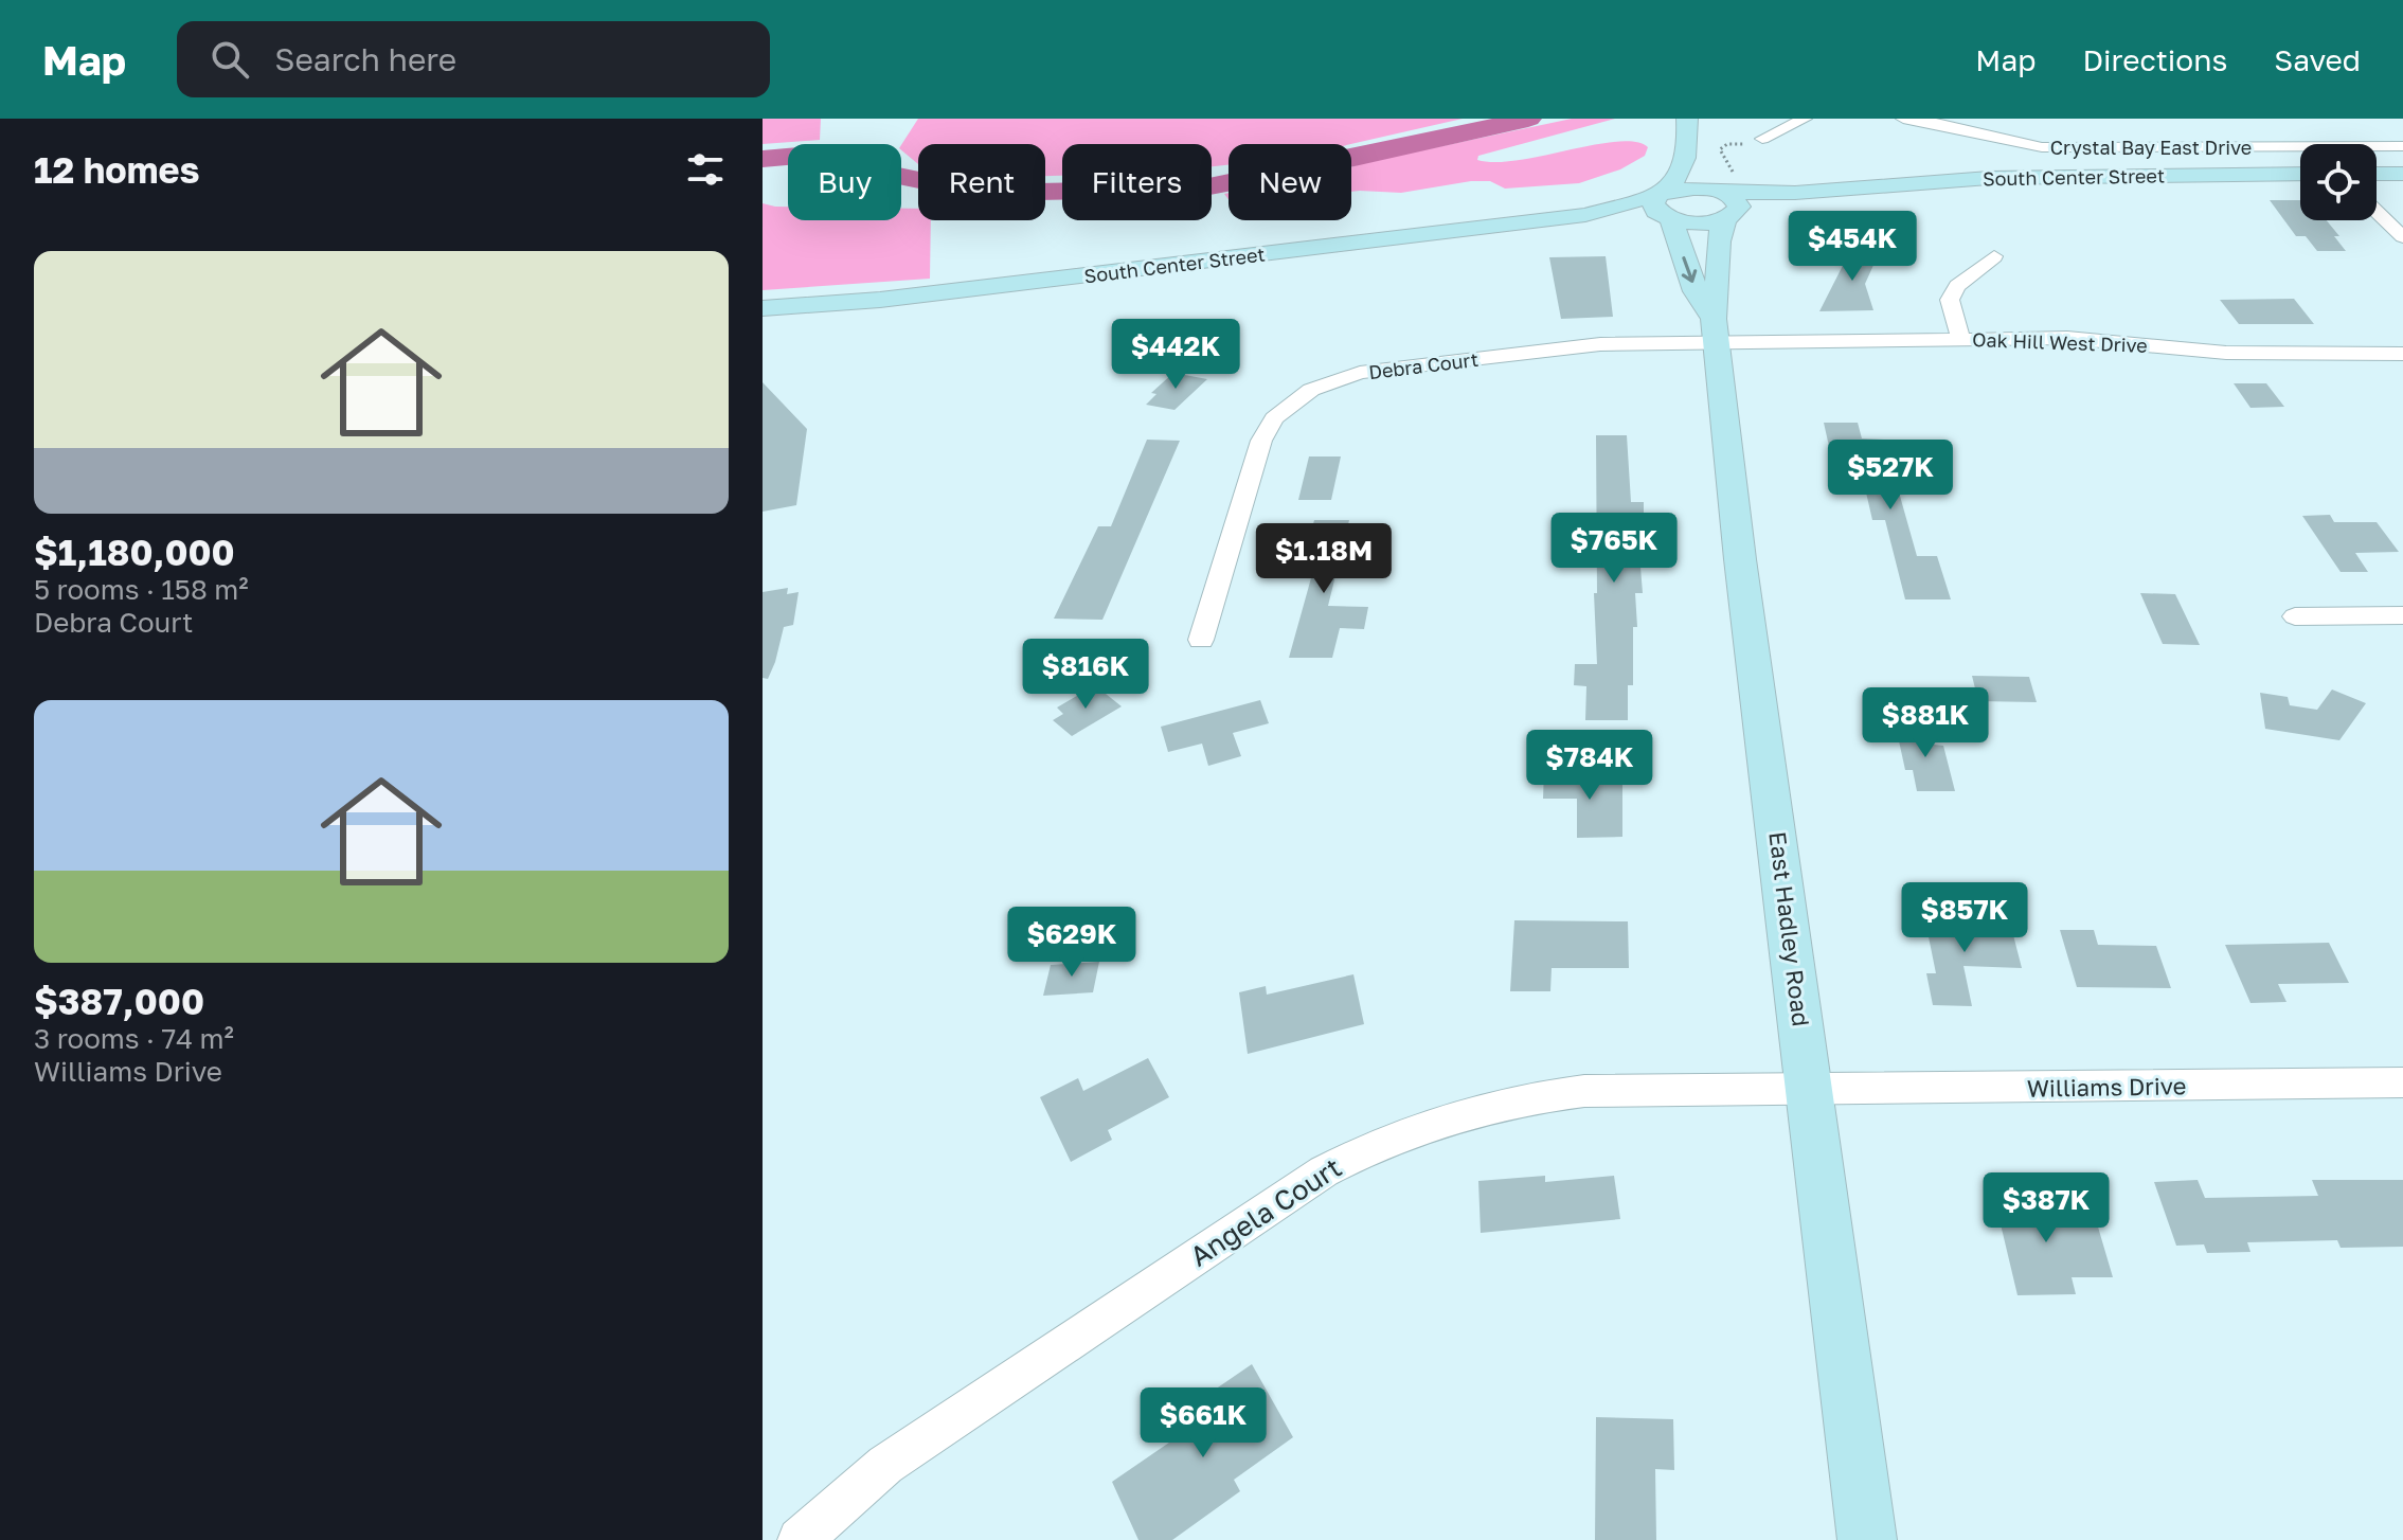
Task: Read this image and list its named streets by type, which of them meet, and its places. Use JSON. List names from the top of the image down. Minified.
{"streets":{"street":["Crystal Bay East Drive","South Center Street","Oak Hill West Drive","Debra Court","East Hadley Road","Williams Drive","Angela Court"]},"crossings":[["South Center Street","East Hadley Road"],["Oak Hill West Drive","Debra Court"],["Oak Hill West Drive","East Hadley Road"],["Debra Court","East Hadley Road"],["East Hadley Road","Williams Drive"],["East Hadley Road","Angela Court"],["Williams Drive","Angela Court"]],"page":{"header":"Map","search":"Search here","nav":["Map","Directions","Saved"],"heading":"12 homes","chip":["Buy","Rent","Filters","New"],"price":["$454K","$442K","$527K","$765K","$1.18M","$816K","$881K","$784K","$857K","$629K","$387K","$661K"],"list":[{"name":"$1,180,000","note":"5 rooms · 158 m² · Debra Court"},{"name":"$387,000","note":"3 rooms · 74 m² · Williams Drive"}]}}
